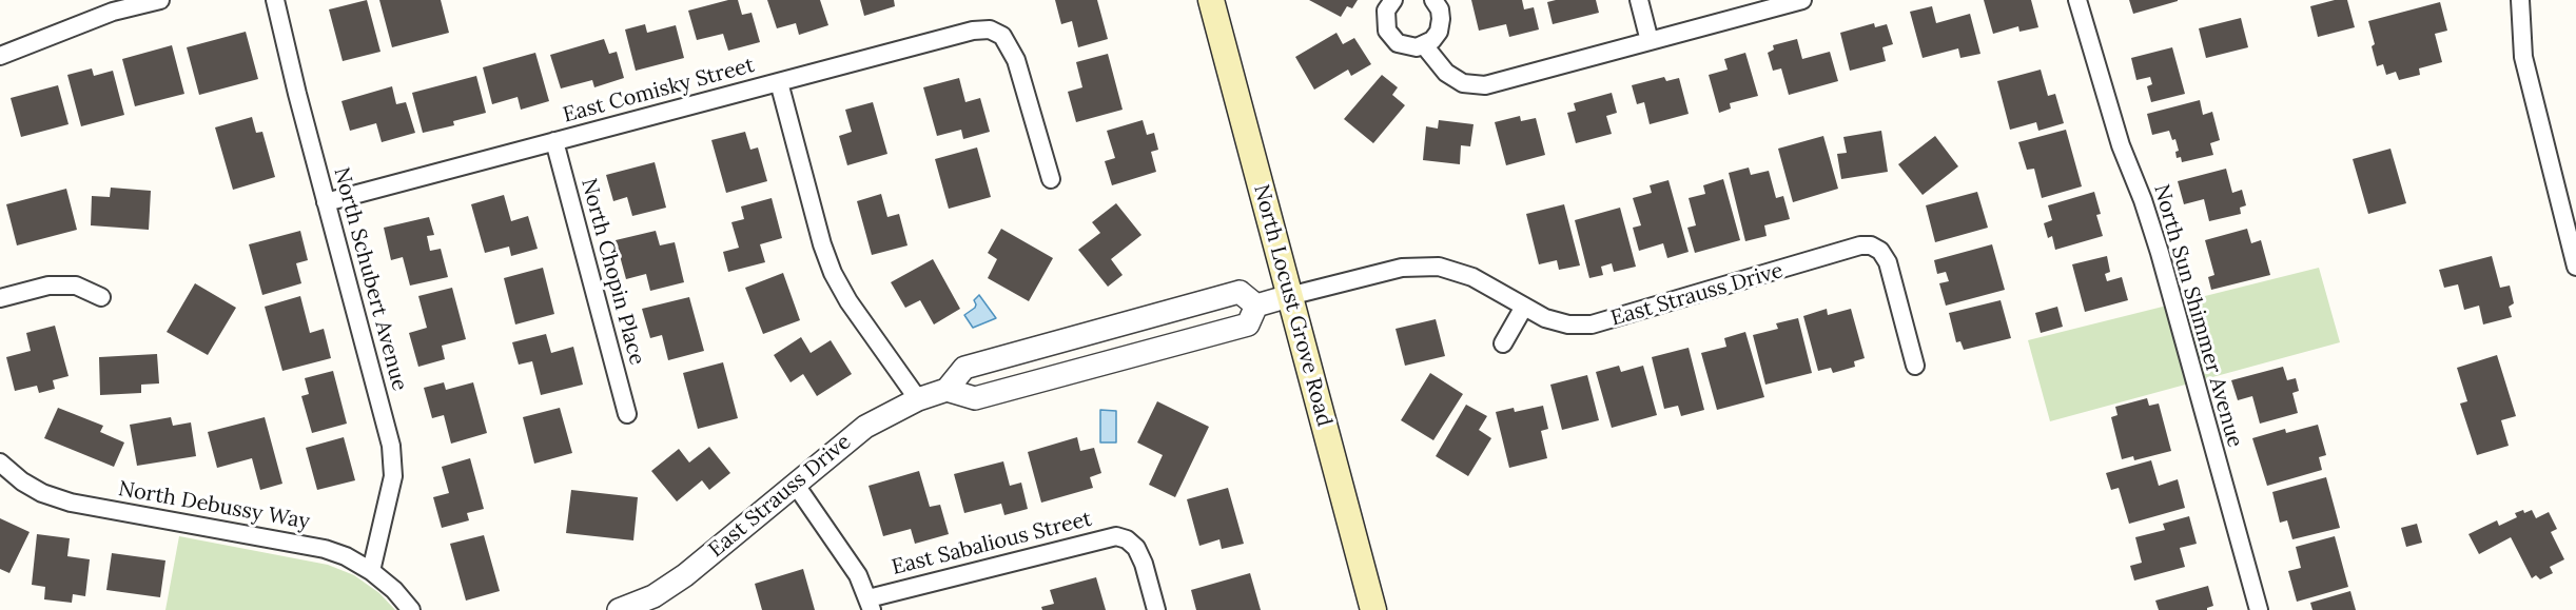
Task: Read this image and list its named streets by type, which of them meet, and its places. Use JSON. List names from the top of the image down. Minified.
{"streets":{"main road":["North Locust Grove Road"],"street":["East Comisky Street","North Chopin Place","North Schubert Avenue","East Strauss Drive","North Sun Shimmer Avenue","North Debussy Way","East Sabalious Street"]},"crossings":[["East Comisky Street","North Chopin Place"],["East Comisky Street","North Schubert Avenue"],["North Schubert Avenue","North Debussy Way"],["East Strauss Drive","North Locust Grove Road"]]}
